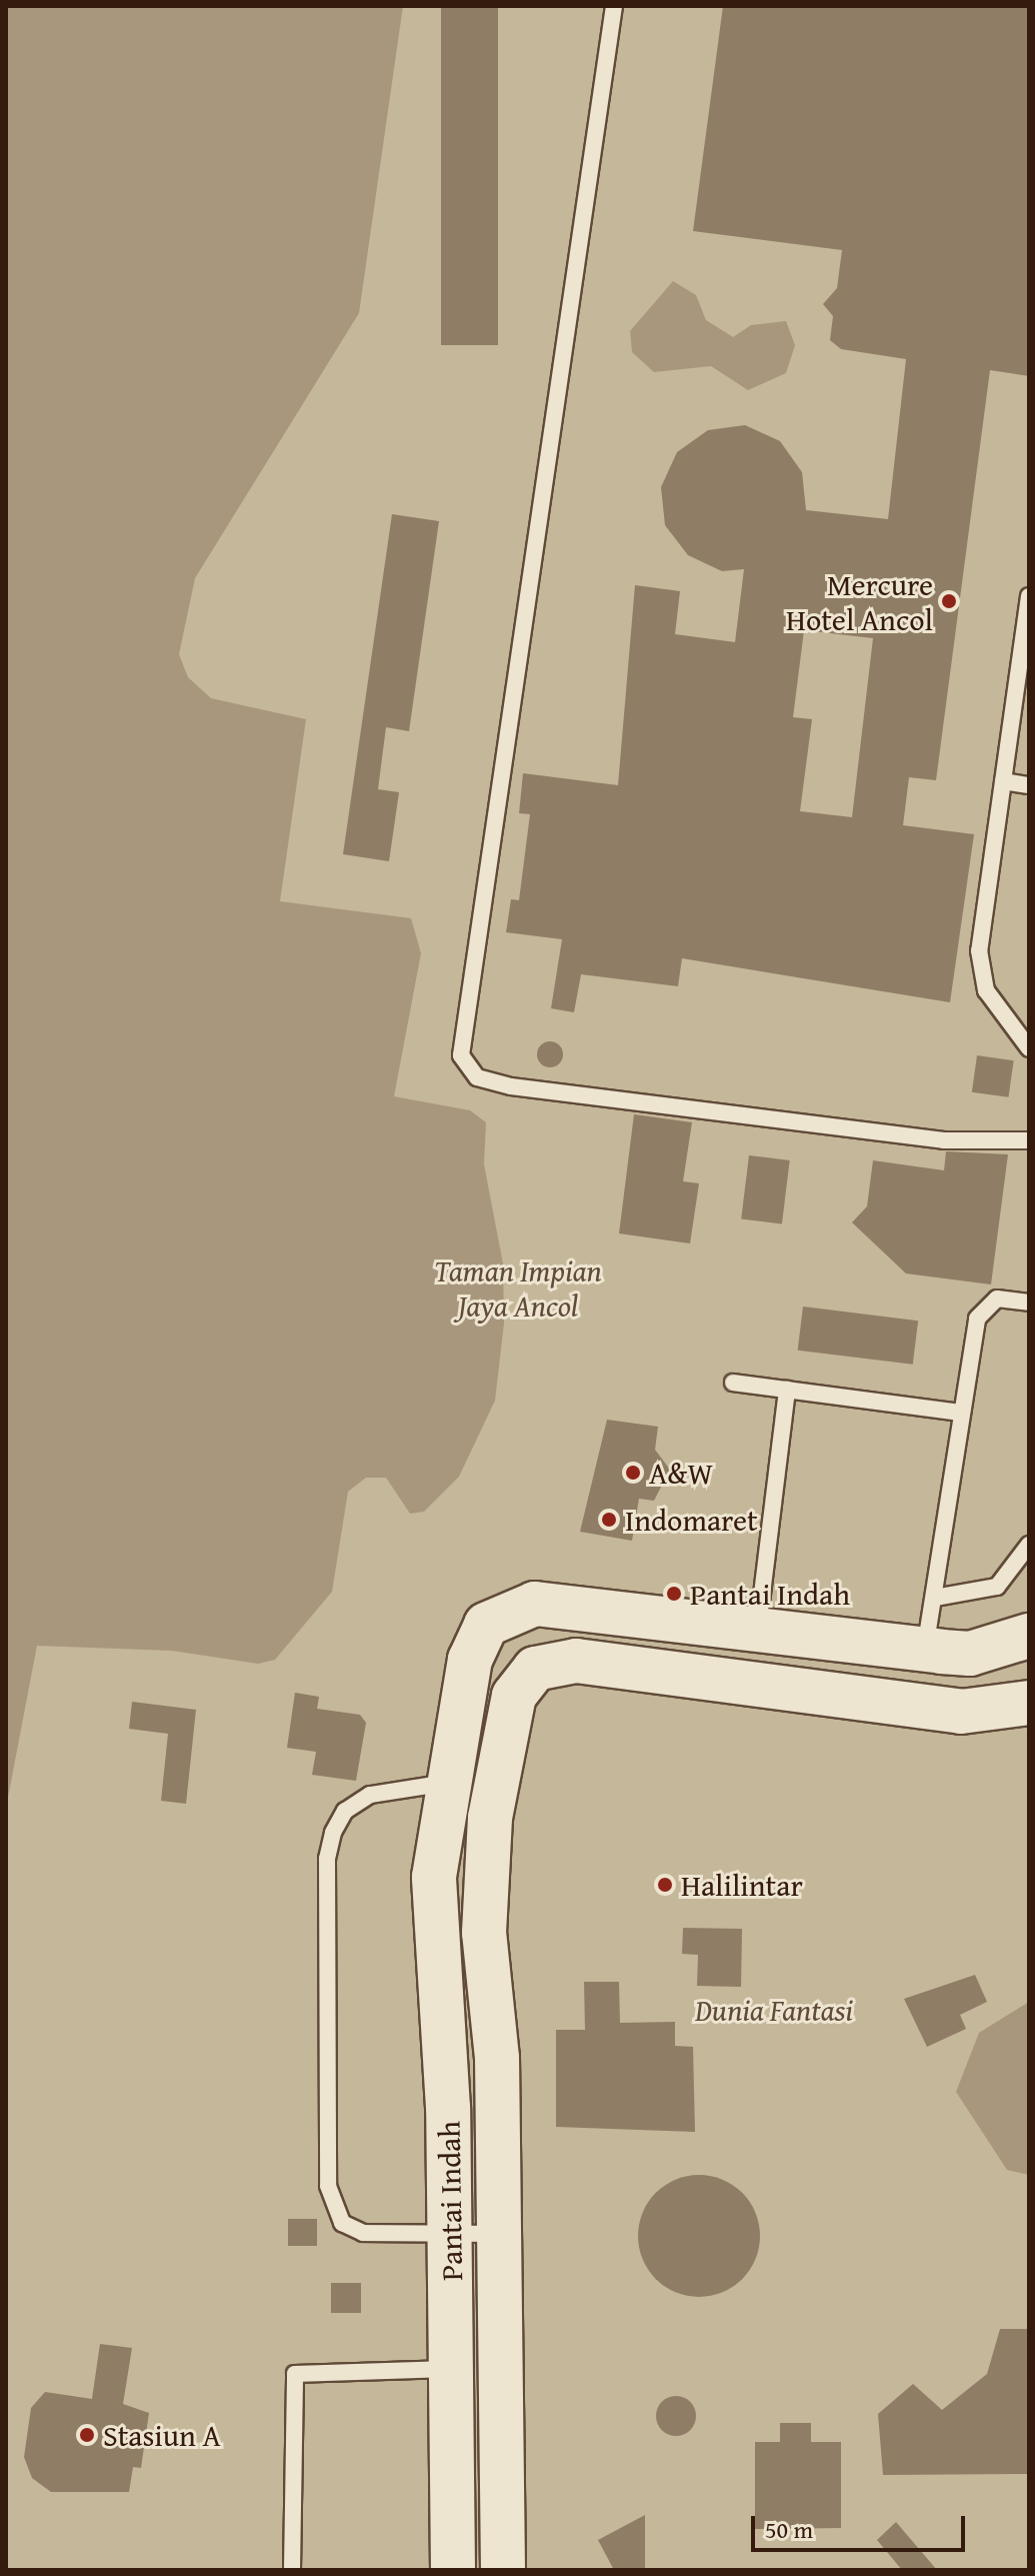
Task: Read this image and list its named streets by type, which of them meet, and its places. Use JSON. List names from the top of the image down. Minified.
{"streets":{"street":["Pantai Indah"]},"parks":["Taman Impian Jaya Ancol","Dunia Fantasi"],"places":["Mercure Hotel Ancol","A&W","Indomaret","Pantai Indah","Halilintar","Stasiun A"],"scale_bar":"50 m"}
